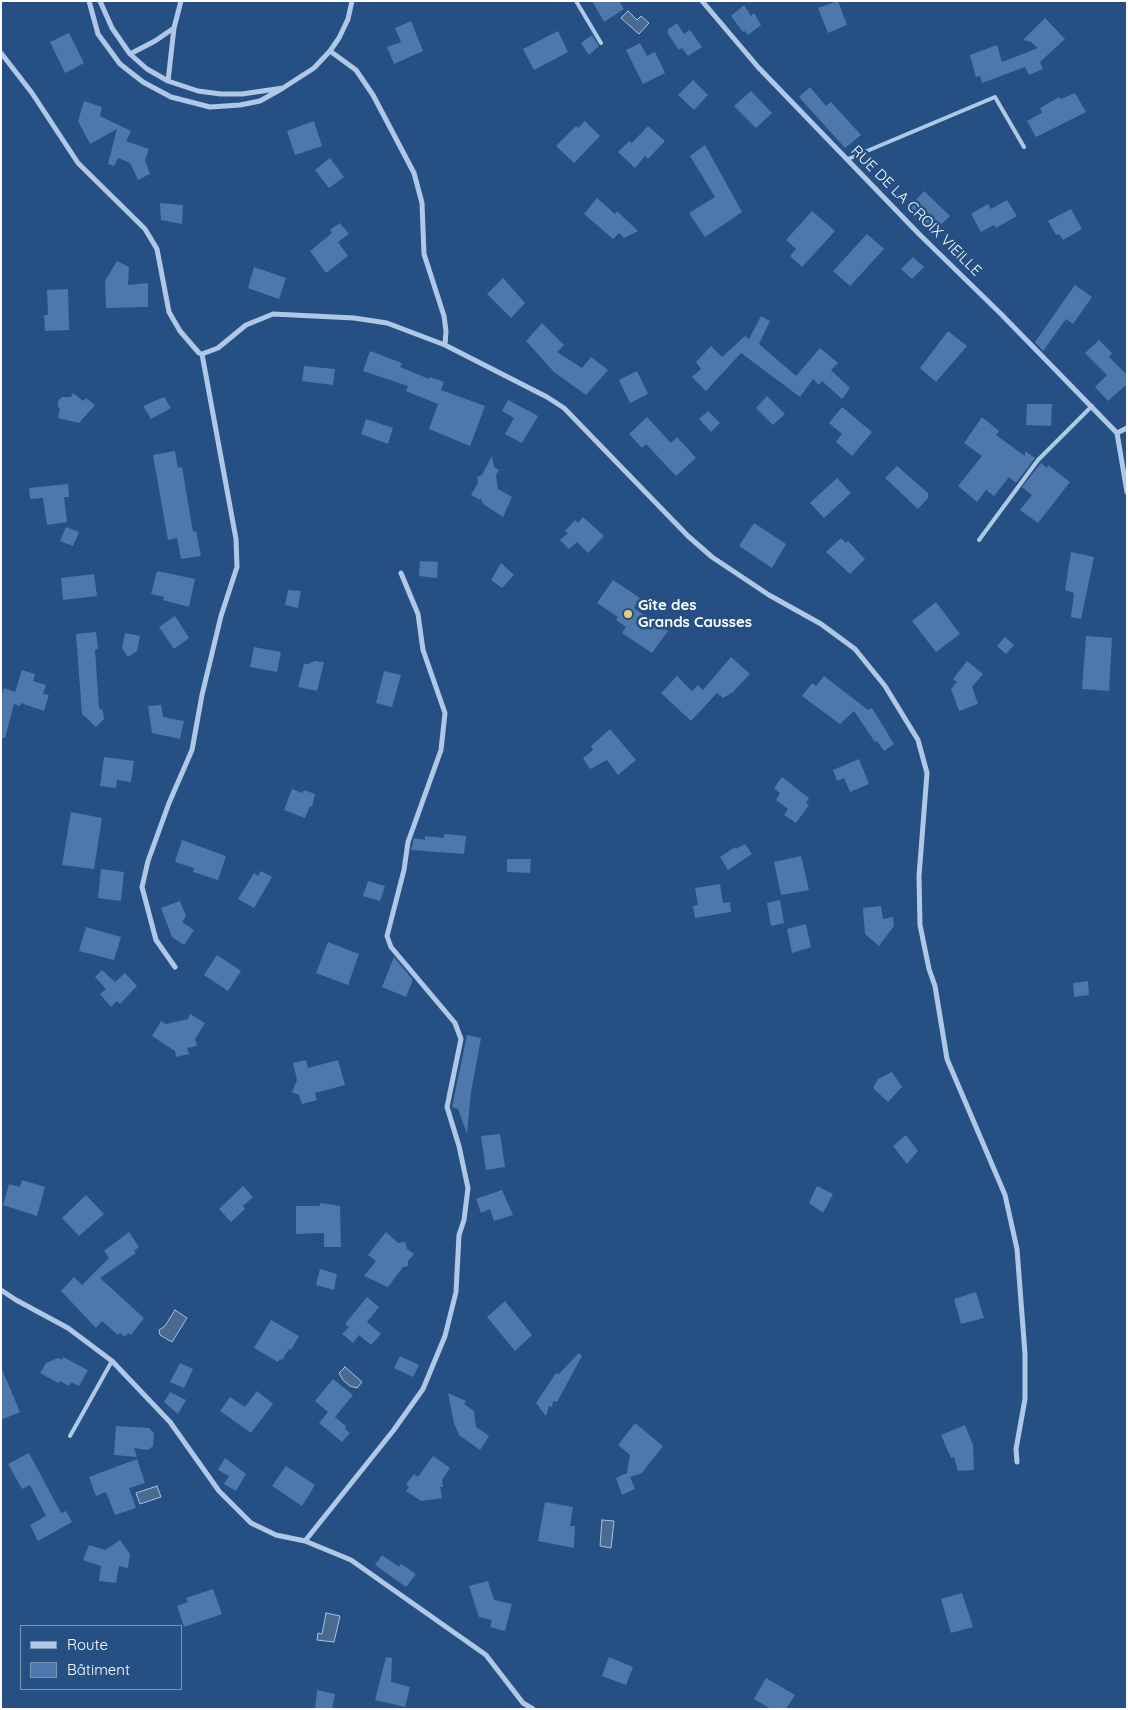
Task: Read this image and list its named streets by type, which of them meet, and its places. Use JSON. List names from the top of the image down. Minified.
{"streets":{"street":["RUE DE LA CROIX VIEILLE"]},"places":["Gîte des Grands Causses"],"legend":["Route","Bâtiment"]}
